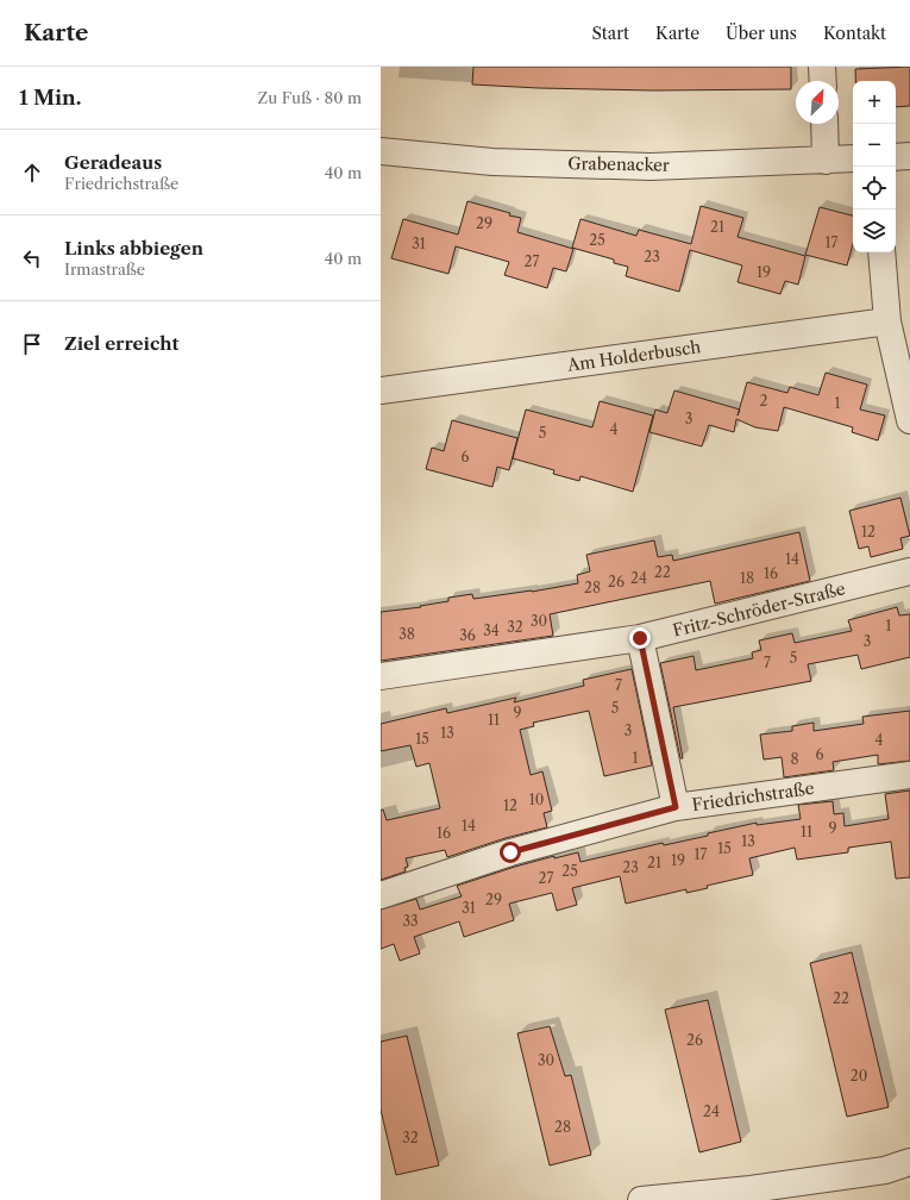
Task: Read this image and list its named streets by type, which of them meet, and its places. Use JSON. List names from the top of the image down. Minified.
{"streets":{"street":["Grabenacker","Am Holderbusch","Fritz-Schröder-Straße","Friedrichstraße"]},"house_numbers":["29","21","25","17","31","23","27","19","2","1","3","4","5","6","12","14","22","16","24","18","26","28","30","1","32","34","38","36","3","5","7","7","5","9","11","3","13","15","4","6","1","8","10","12","14","9","11","16","13","15","17","19","21","23","25","27","29","31","33","22","26","30","20","24","28","32"],"north":"top right","page":{"header":"Karte","nav":["Start","Karte","Über uns","Kontakt"],"heading":["1 Min.","Zu Fuß · 80 m"],"map_buttons":["+","−"],"list":[["Geradeaus","Friedrichstraße","40 m"],["Links abbiegen","Irmastraße","40 m"],"Ziel erreicht"]}}
